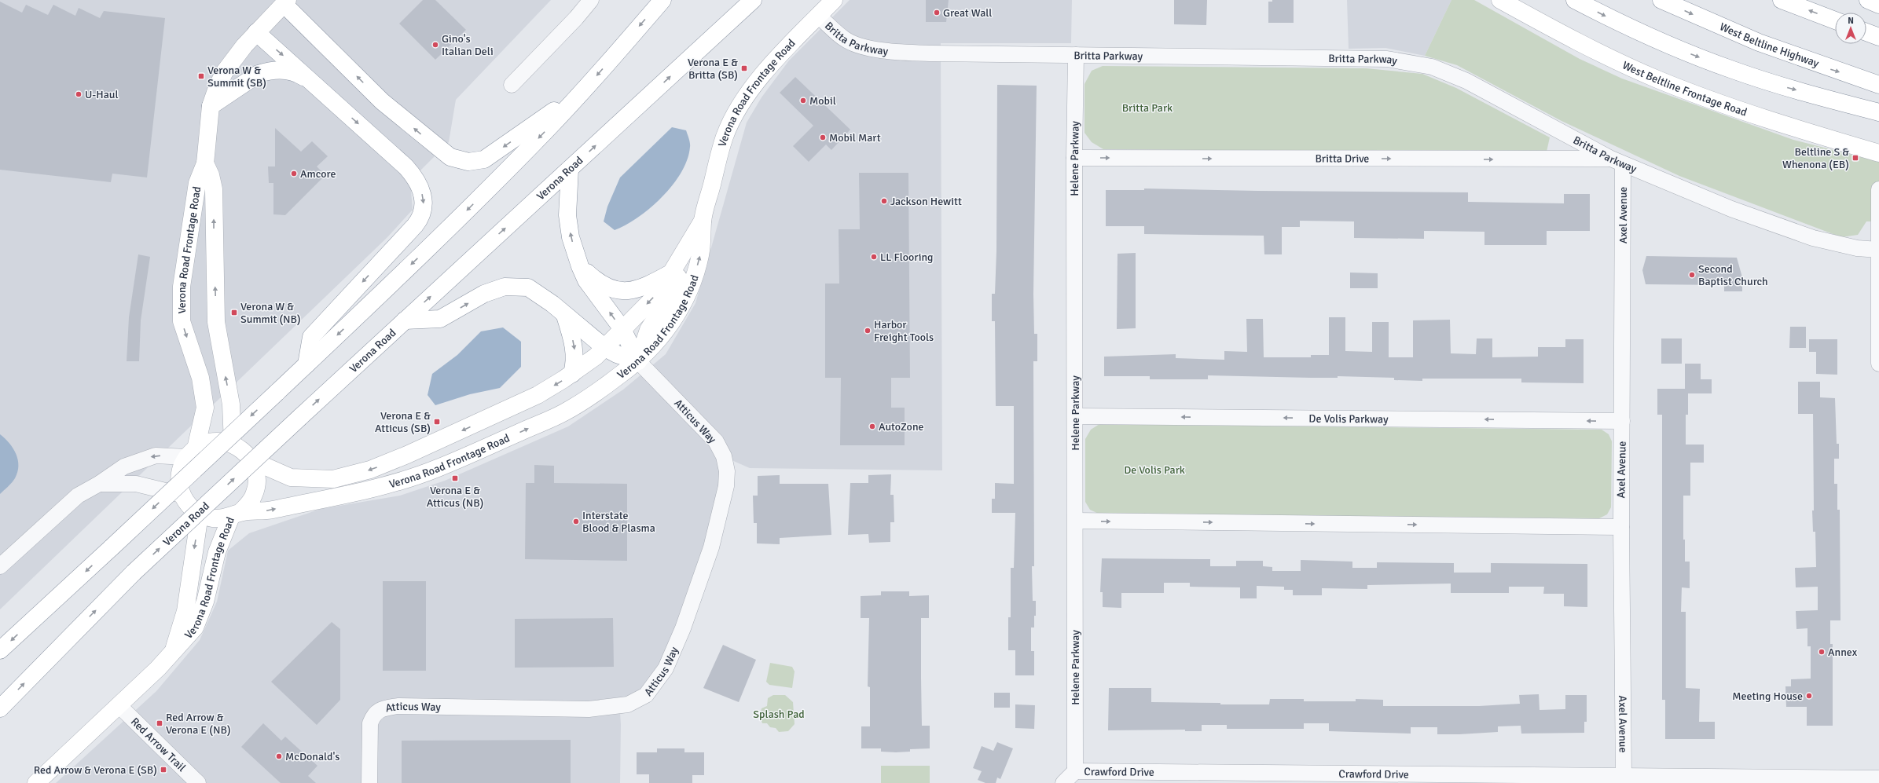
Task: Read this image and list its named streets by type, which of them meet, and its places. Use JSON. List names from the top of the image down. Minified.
{"streets":{"main road":["West Beltline Highway","West Beltline Frontage Road","Verona Road Frontage Road","Verona Road"],"street":["Britta Parkway","Helene Parkway","Britta Drive","Axel Avenue","De Volis Parkway","Atticus Way","Red Arrow Trail","Crawford Drive"]},"crossings":[["Britta Parkway","Verona Road Frontage Road"],["Britta Parkway","Helene Parkway"],["Britta Parkway","Britta Drive"],["Britta Parkway","Axel Avenue"],["Verona Road Frontage Road","Atticus Way"],["Verona Road Frontage Road","Red Arrow Trail"],["Helene Parkway","Britta Drive"],["Helene Parkway","De Volis Parkway"],["Helene Parkway","Crawford Drive"],["Britta Drive","Axel Avenue"],["Axel Avenue","De Volis Parkway"],["Axel Avenue","Crawford Drive"]],"one_way":["Britta Drive"],"parks":["Britta Park","De Volis Park","Splash Pad"],"places":{"other":["Great Wall","Gino's Italian Deli","U-Haul","Mobil","Mobil Mart","Amcore","Jackson Hewitt","LL Flooring","Second Baptist Church","Harbor Freight Tools","AutoZone","Interstate Blood & Plasma","Annex","Meeting House","McDonald's"],"transit":["Verona E & Britta (SB)","Verona W & Summit (SB)","Beltline S & Whenona (EB)","Verona W & Summit (NB)","Verona E & Atticus (SB)","Verona E & Atticus (NB)","Red Arrow & Verona E (NB)","Red Arrow & Verona E (SB)"]},"north":"top"}
